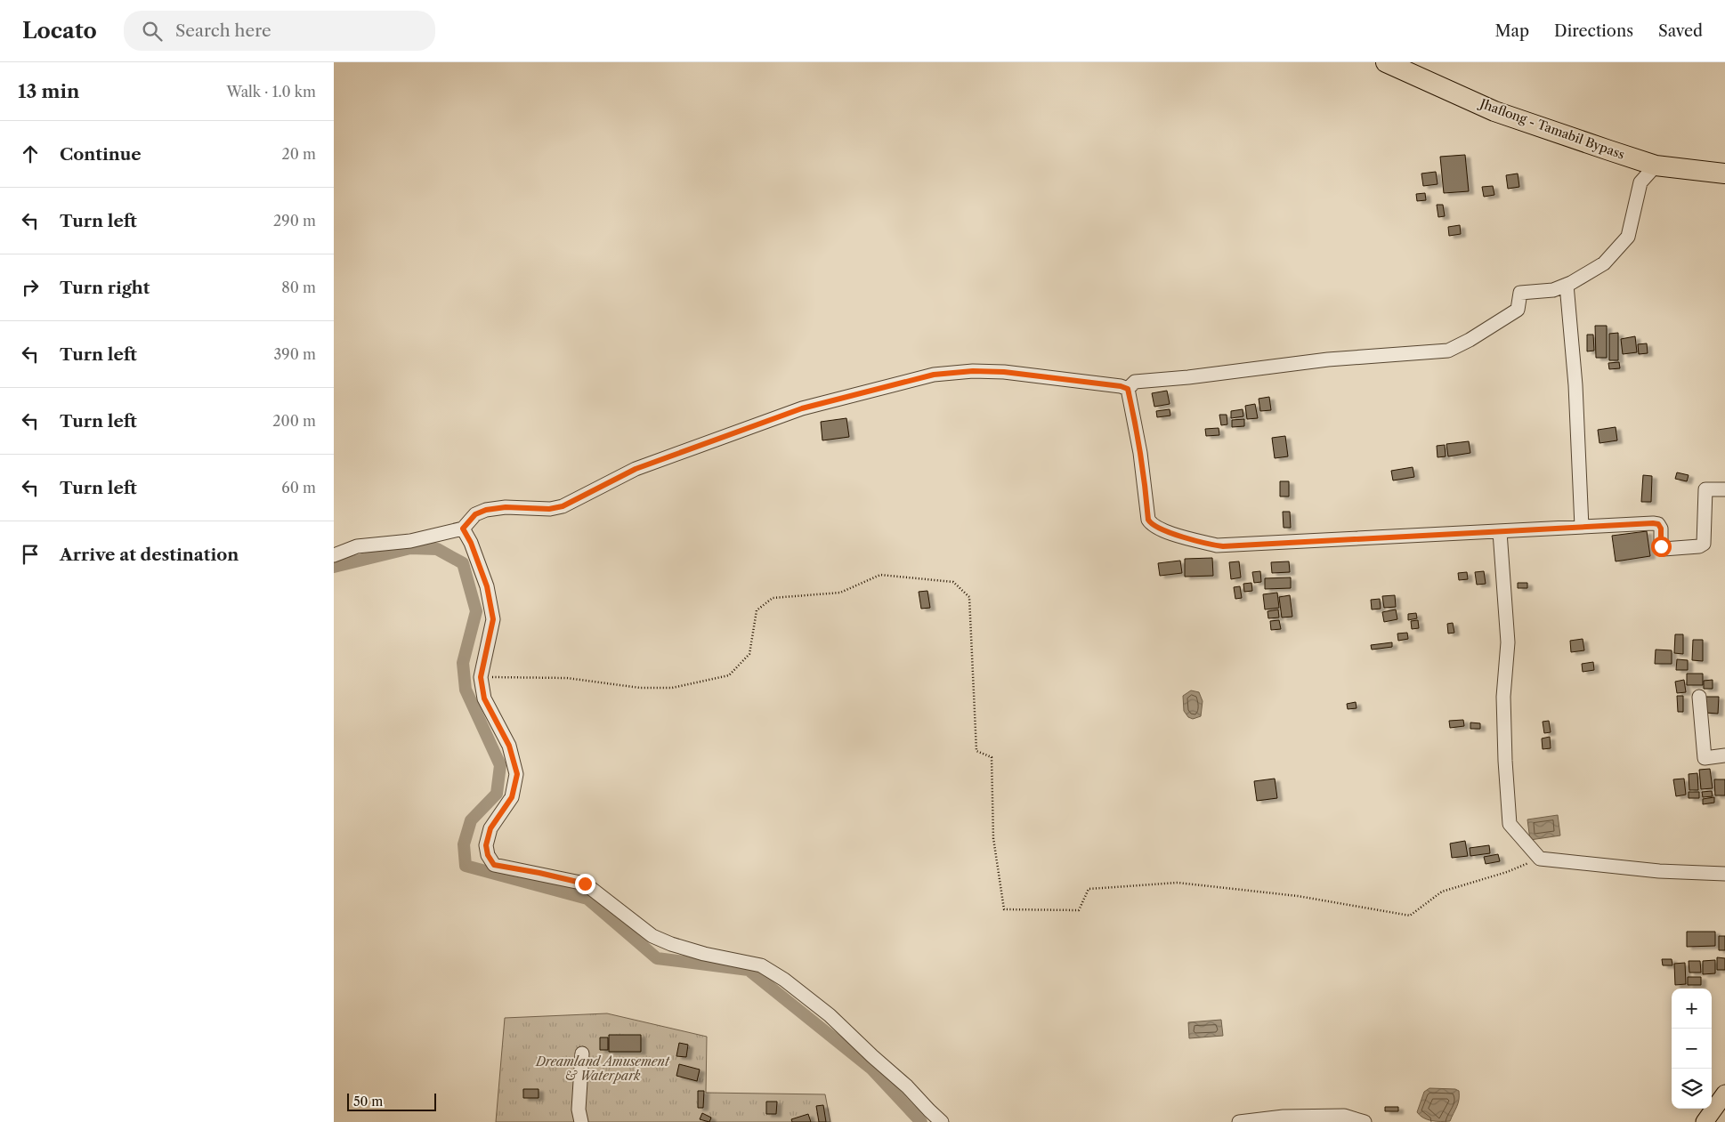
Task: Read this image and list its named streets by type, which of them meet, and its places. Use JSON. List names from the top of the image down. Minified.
{"streets":{"highway":["Jhaflong - Tamabil Bypass"]},"parks":["Dreamland Amusement & Waterpark"],"scale_bar":"50 m","page":{"header":"Locato","search":"Search here","nav":["Map","Directions","Saved"],"heading":["13 min","Walk · 1.0 km"],"list":[["Continue","20 m"],["Turn left","290 m"],["Turn right","80 m"],["Turn left","390 m"],["Turn left","200 m"],["Turn left","60 m"],"Arrive at destination"],"map_buttons":["+","−"],"scale":"50 m"}}
